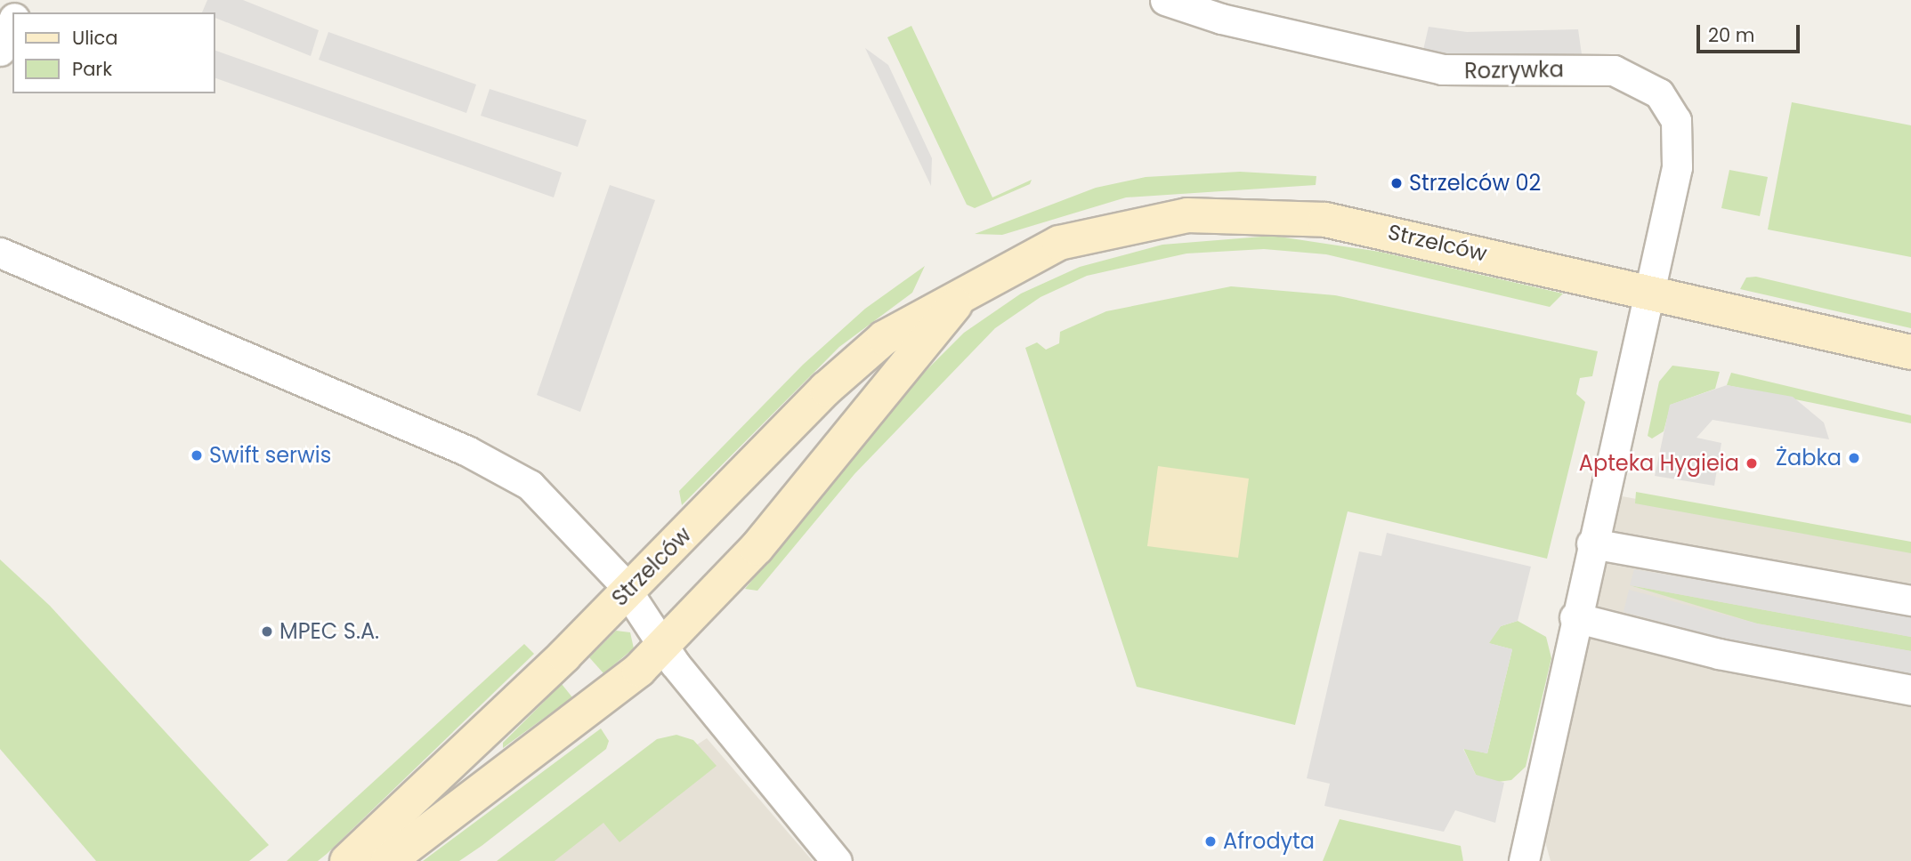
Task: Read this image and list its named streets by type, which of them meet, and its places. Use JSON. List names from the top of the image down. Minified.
{"streets":{"street":["Rozrywka","Strzelców"]},"crossings":[["Rozrywka","Strzelców"]],"places":["Strzelców 02","Swift serwis","Żabka","Apteka Hygieia","MPEC S.A.","Afrodyta"],"legend":["Ulica","Park"],"scale_bar":"20 m"}
